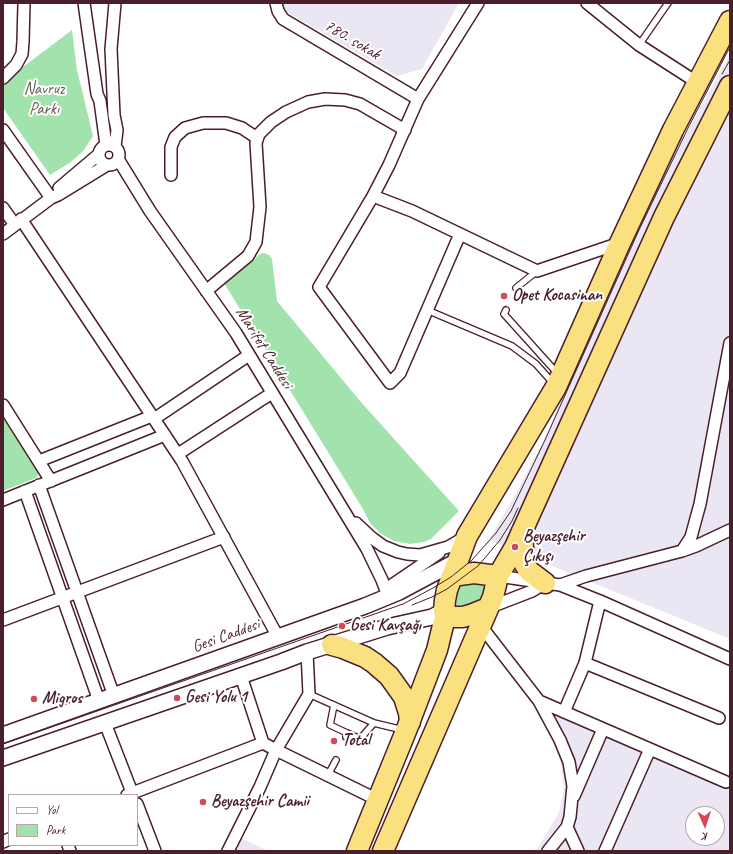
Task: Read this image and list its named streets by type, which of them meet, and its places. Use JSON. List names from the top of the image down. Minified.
{"streets":{"main road":["Gesi Caddesi"],"street":["780. sokak","Marifet Caddesi"]},"parks":["Navruz Parkı"],"places":["Opet Kocasinan","Beyazşehir Çıkışı","Gesi Kavşağı","Gesi Yolu 1","Migros","Total","Beyazşehir Camii"],"legend":["Yol","Park"],"north":"bottom"}
